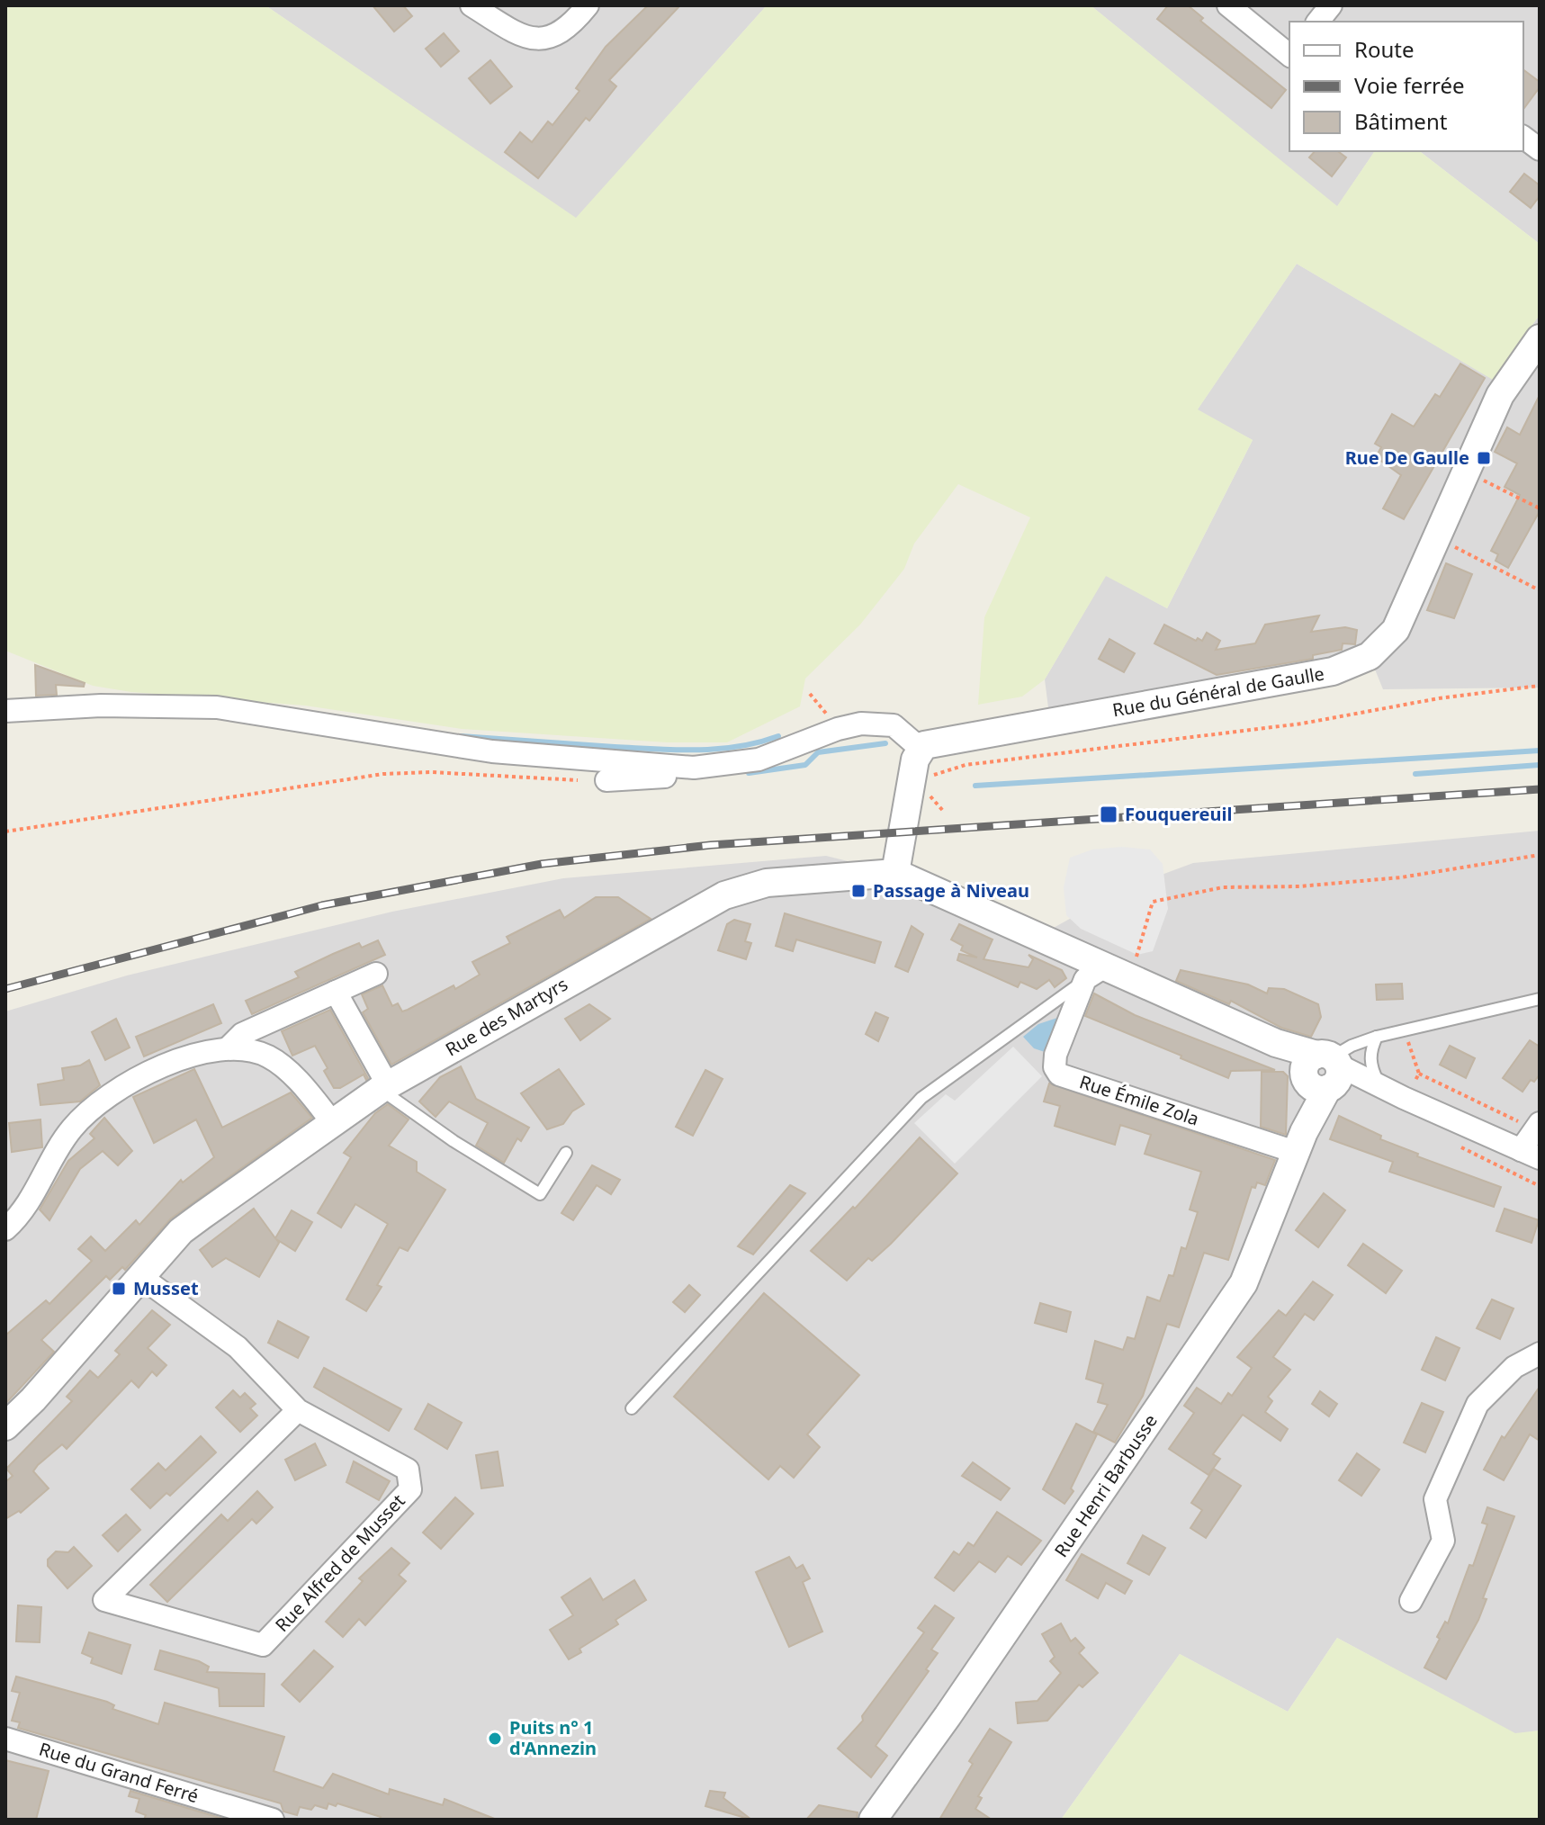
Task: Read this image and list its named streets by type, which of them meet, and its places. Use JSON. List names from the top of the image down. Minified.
{"streets":{"street":["Rue du Général de Gaulle","Rue des Martyrs","Rue Émile Zola","Rue Henri Barbusse","Rue Alfred de Musset","Rue du Grand Ferré"]},"crossings":[["Rue des Martyrs","Rue Émile Zola"],["Rue des Martyrs","Rue Alfred de Musset"],["Rue Émile Zola","Rue Henri Barbusse"]],"places":{"transit":["Rue De Gaulle","Fouquereuil","Passage à Niveau","Musset"],"other":["Puits n° 1 d'Annezin"]},"legend":["Route","Voie ferrée","Bâtiment"]}
